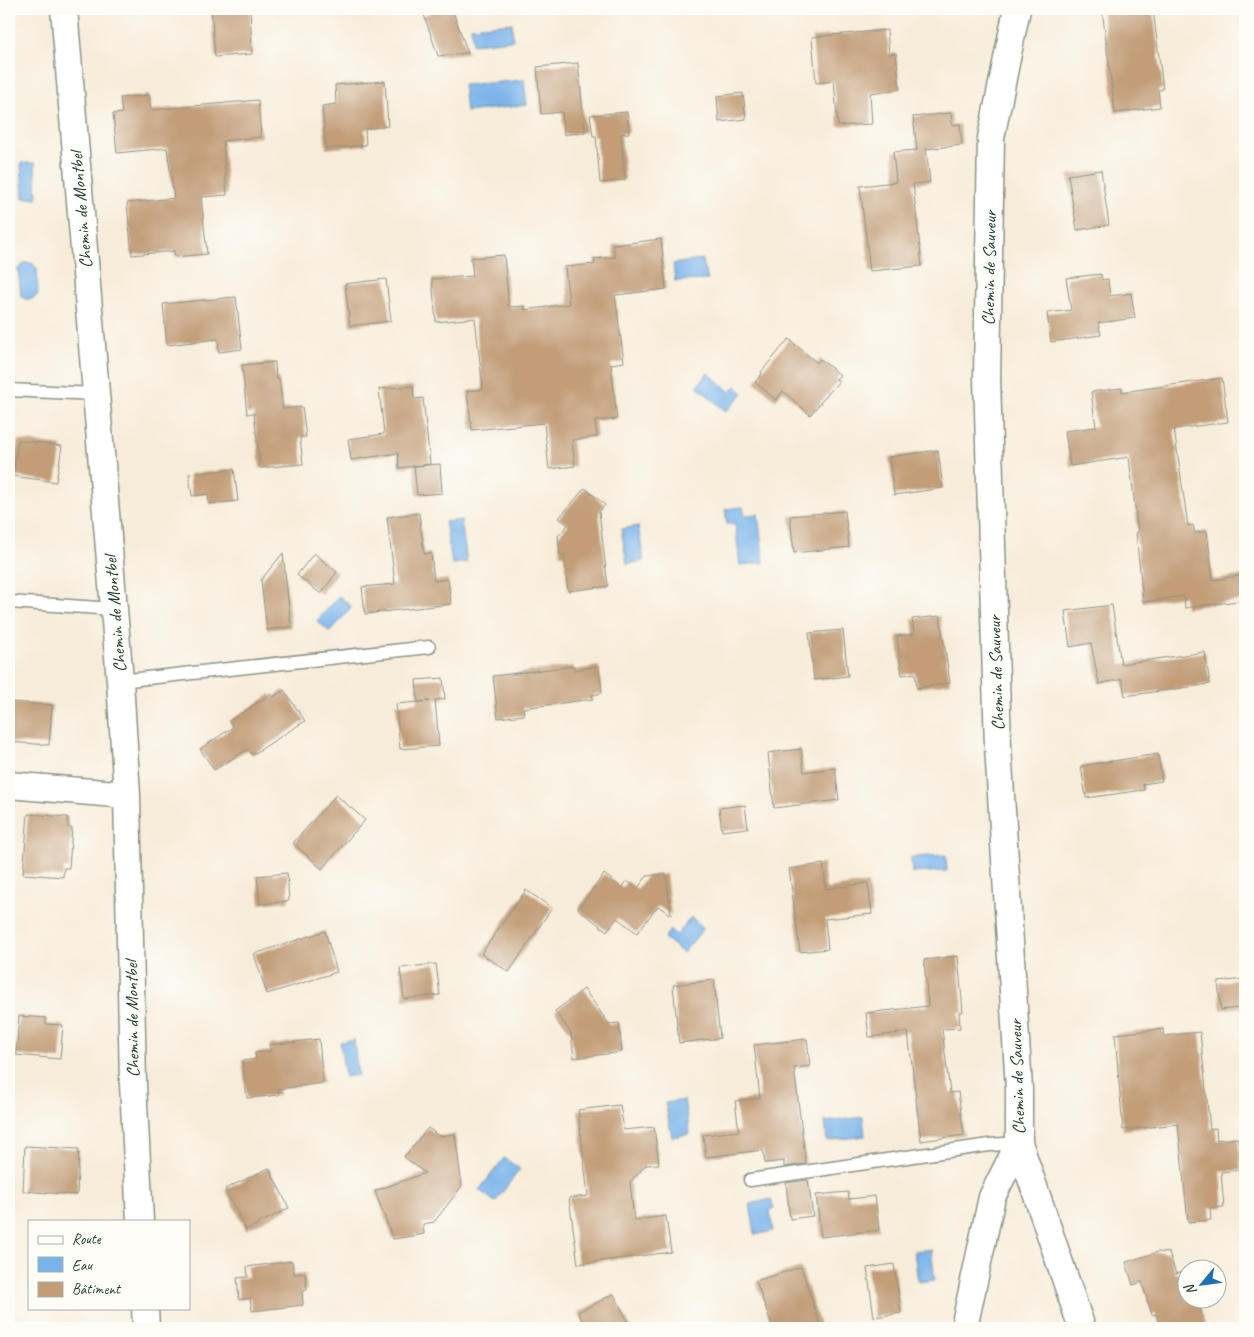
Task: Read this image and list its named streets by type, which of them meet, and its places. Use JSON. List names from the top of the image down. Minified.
{"streets":{"street":["Chemin de Montbel","Chemin de Sauveur"]},"legend":["Route","Eau","Bâtiment"],"north":"bottom left"}
